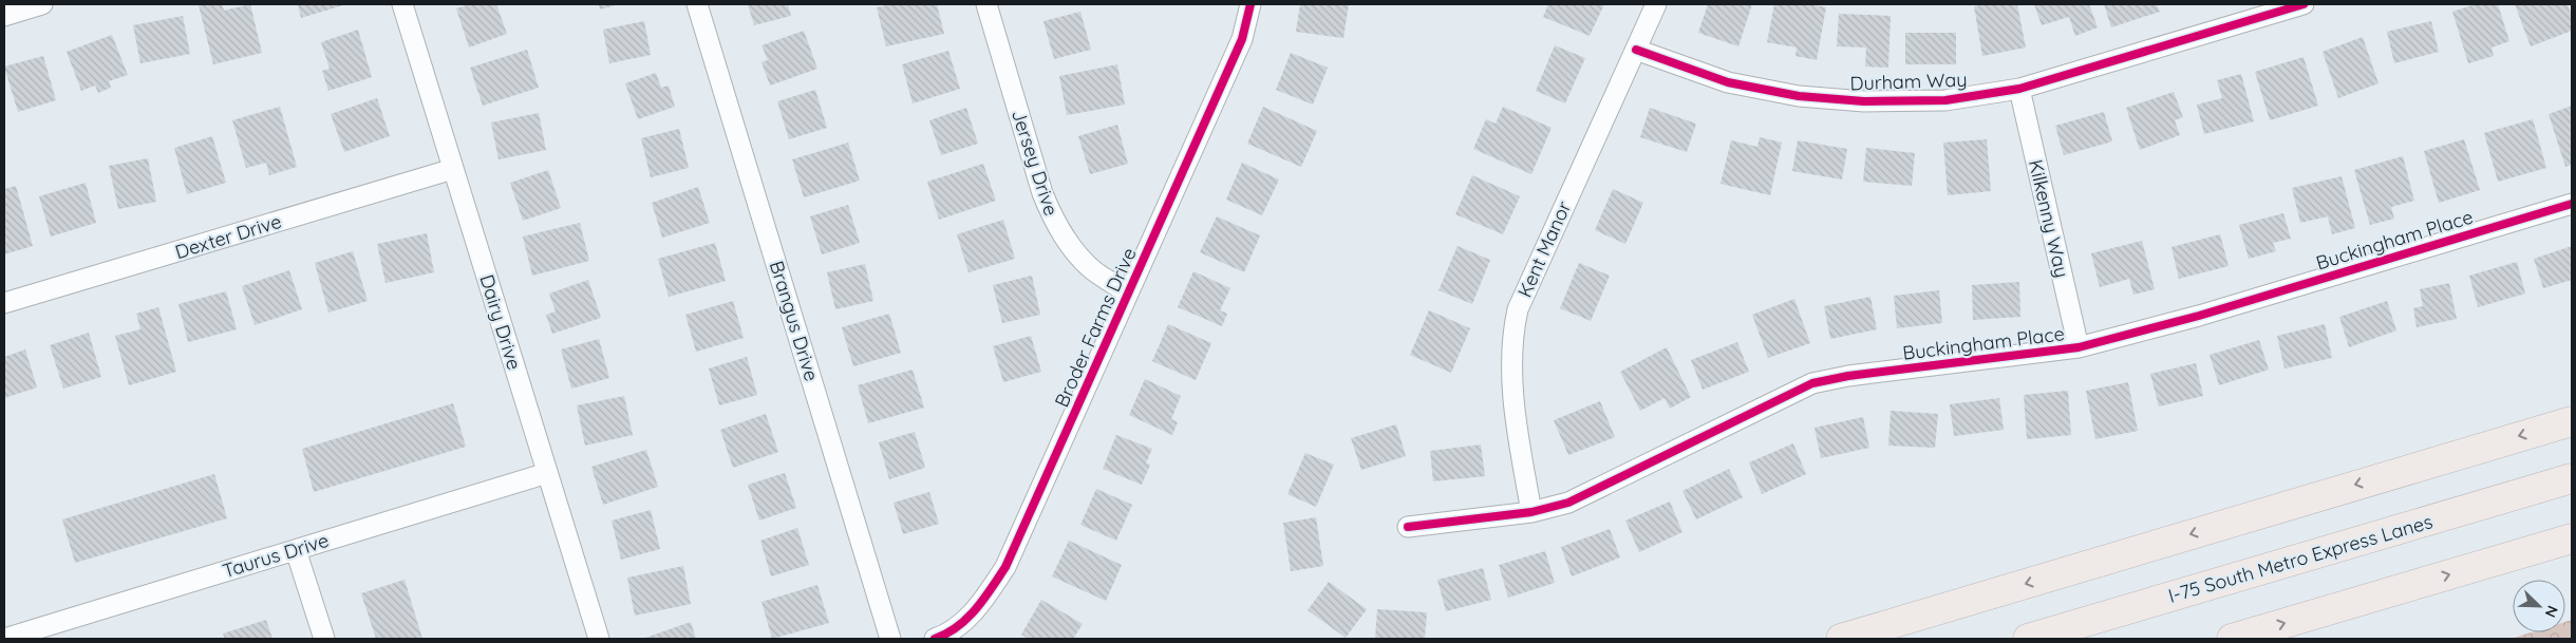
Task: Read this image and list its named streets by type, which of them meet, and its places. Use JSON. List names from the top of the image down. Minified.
{"streets":{"highway":["I-75 South Metro Express Lanes"],"street":["Durham Way","Jersey Drive","Kilkenny Way","Dexter Drive","Buckingham Place","Kent Manor","Brangus Drive","Dairy Drive","Broder Farms Drive","Taurus Drive"]},"crossings":[["Durham Way","Kilkenny Way"],["Durham Way","Kent Manor"],["Jersey Drive","Broder Farms Drive"],["Kilkenny Way","Buckingham Place"],["Dexter Drive","Dairy Drive"],["Buckingham Place","Kent Manor"],["Dairy Drive","Taurus Drive"]],"north":"bottom right"}
